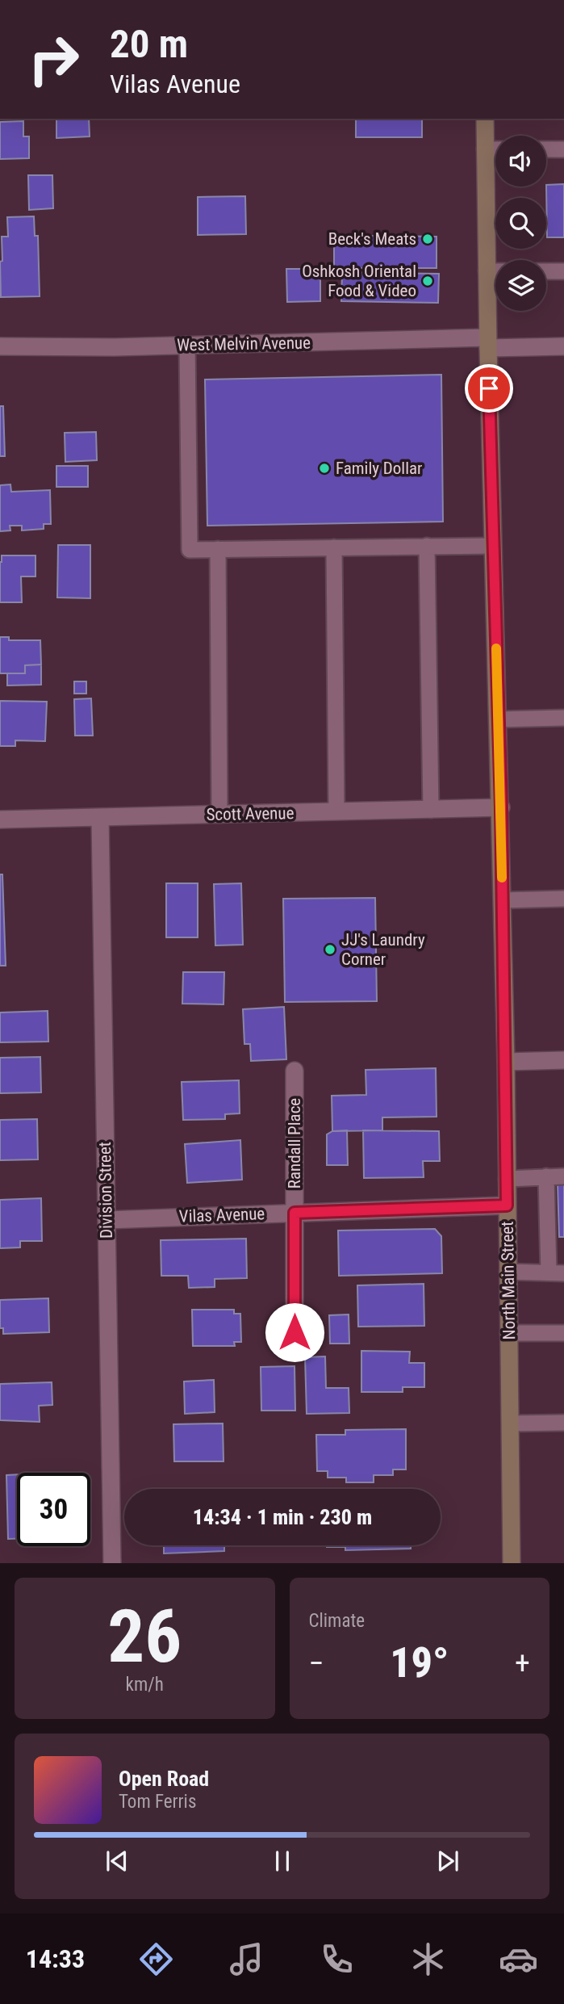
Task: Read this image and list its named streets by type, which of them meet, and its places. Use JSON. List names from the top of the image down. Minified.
{"streets":{"main road":["North Main Street"],"street":["West Melvin Avenue","Scott Avenue","Randall Place","Division Street","Vilas Avenue"]},"crossings":[["West Melvin Avenue","North Main Street"],["Scott Avenue","Division Street"],["Scott Avenue","North Main Street"],["Randall Place","Vilas Avenue"],["Division Street","Vilas Avenue"],["Vilas Avenue","North Main Street"]],"places":["Beck's Meats","Oshkosh Oriental Food & Video","Family Dollar","JJ's Laundry Corner"],"page":{"turn":["20 m","Vilas Avenue"],"limit":"30","trip":"14:34 · 1 min · 230 m","tile":[["26","km/h"],"Climate"],"heat":["−","19°","+"],"song":["Open Road","Tom Ferris"],"tabs":"14:33"}}
